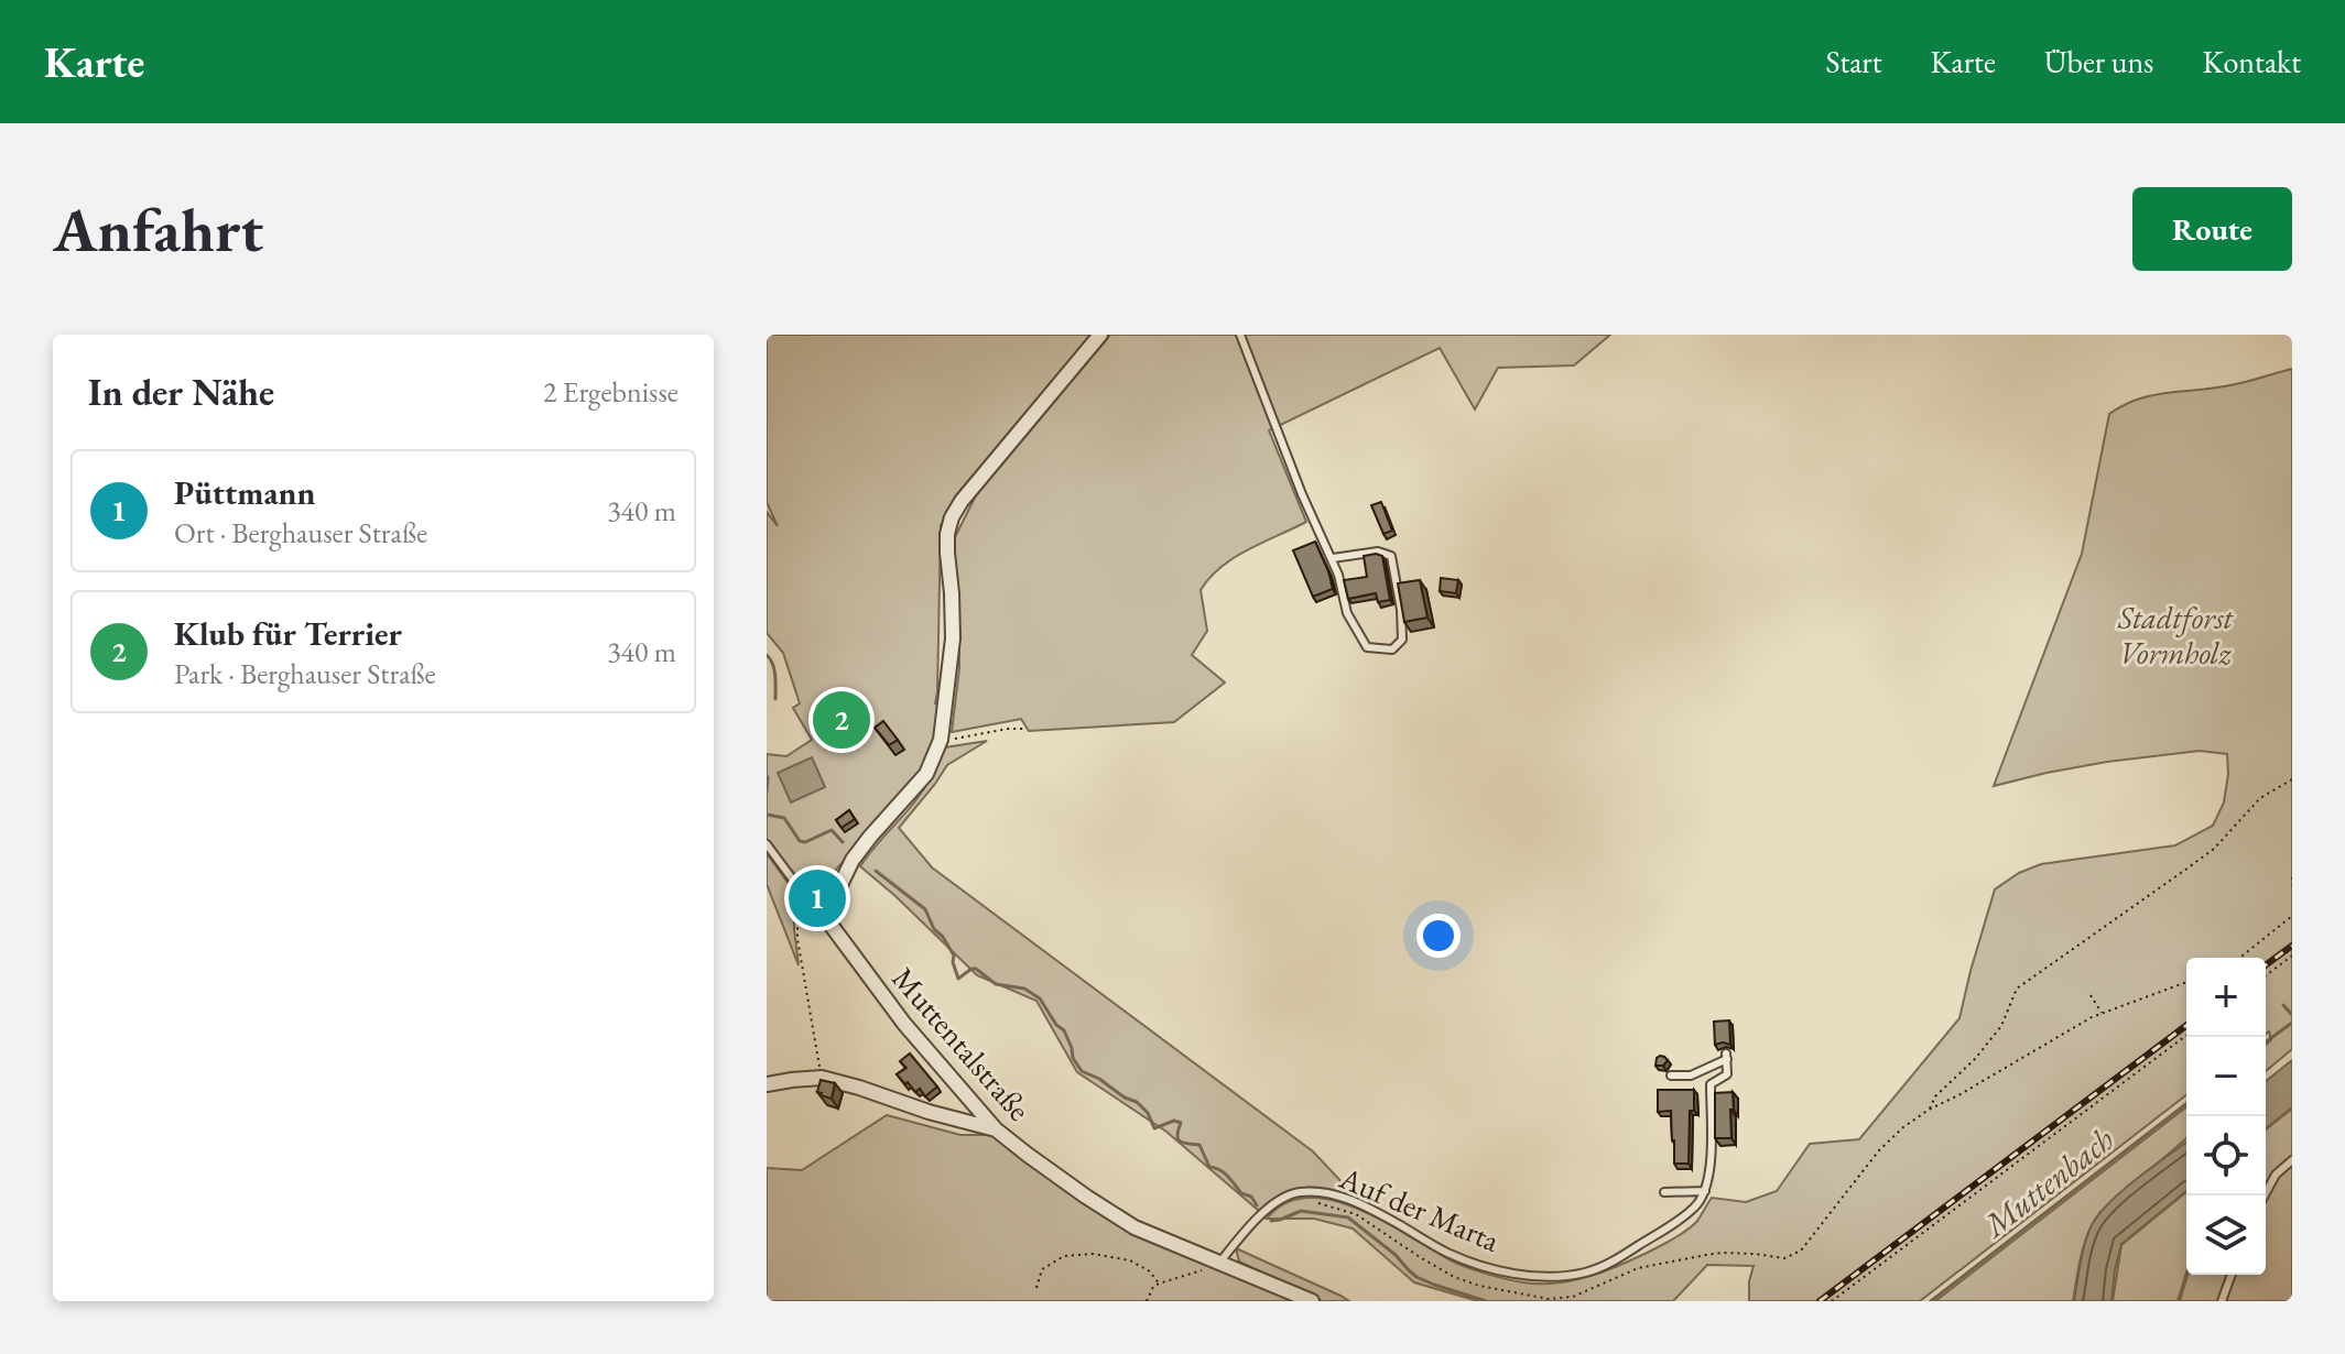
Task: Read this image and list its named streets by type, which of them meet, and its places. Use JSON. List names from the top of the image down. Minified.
{"streets":{"street":["Muttentalstraße"],"lane":["Auf der Marta"]},"crossings":[["Muttentalstraße","Auf der Marta"]],"water":["Muttenbach"],"parks":["Stadtforst Vormholz"],"page":{"header":"Karte","nav":["Start","Karte","Über uns","Kontakt"],"buttons":"Route","title":"Anfahrt","heading":["In der Nähe","2 Ergebnisse"],"list":[{"mark":"1","name":"Püttmann","note":"Ort · Berghauser Straße","value":"340 m"},{"mark":"2","name":"Klub für Terrier","note":"Park · Berghauser Straße","value":"340 m"}],"pins":["2","1"],"map_buttons":["+","−"]}}
